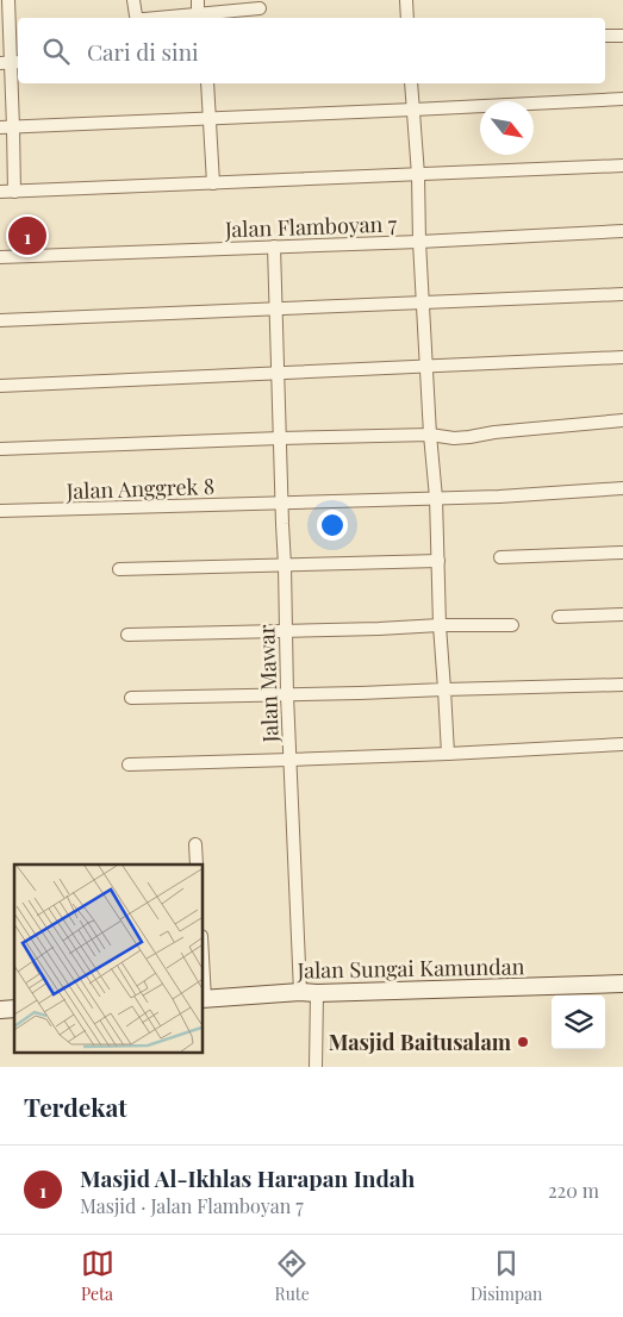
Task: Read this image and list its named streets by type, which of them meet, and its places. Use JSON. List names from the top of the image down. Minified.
{"streets":{"main road":["Jalan Sungai Kamundan"],"street":["Jalan Flamboyan 7","Jalan Anggrek 8","Jalan Mawar"]},"crossings":[["Jalan Flamboyan 7","Jalan Mawar"],["Jalan Anggrek 8","Jalan Mawar"],["Jalan Mawar","Jalan Sungai Kamundan"]],"places":["Masjid Baitusalam"],"north":"bottom right","page":{"search":"Cari di sini","pins":"1","heading":"Terdekat","list":[{"mark":"1","name":"Masjid Al-Ikhlas Harapan Indah","note":"Masjid · Jalan Flamboyan 7","value":"220 m"}],"nav":["Peta","Rute","Disimpan"]}}
